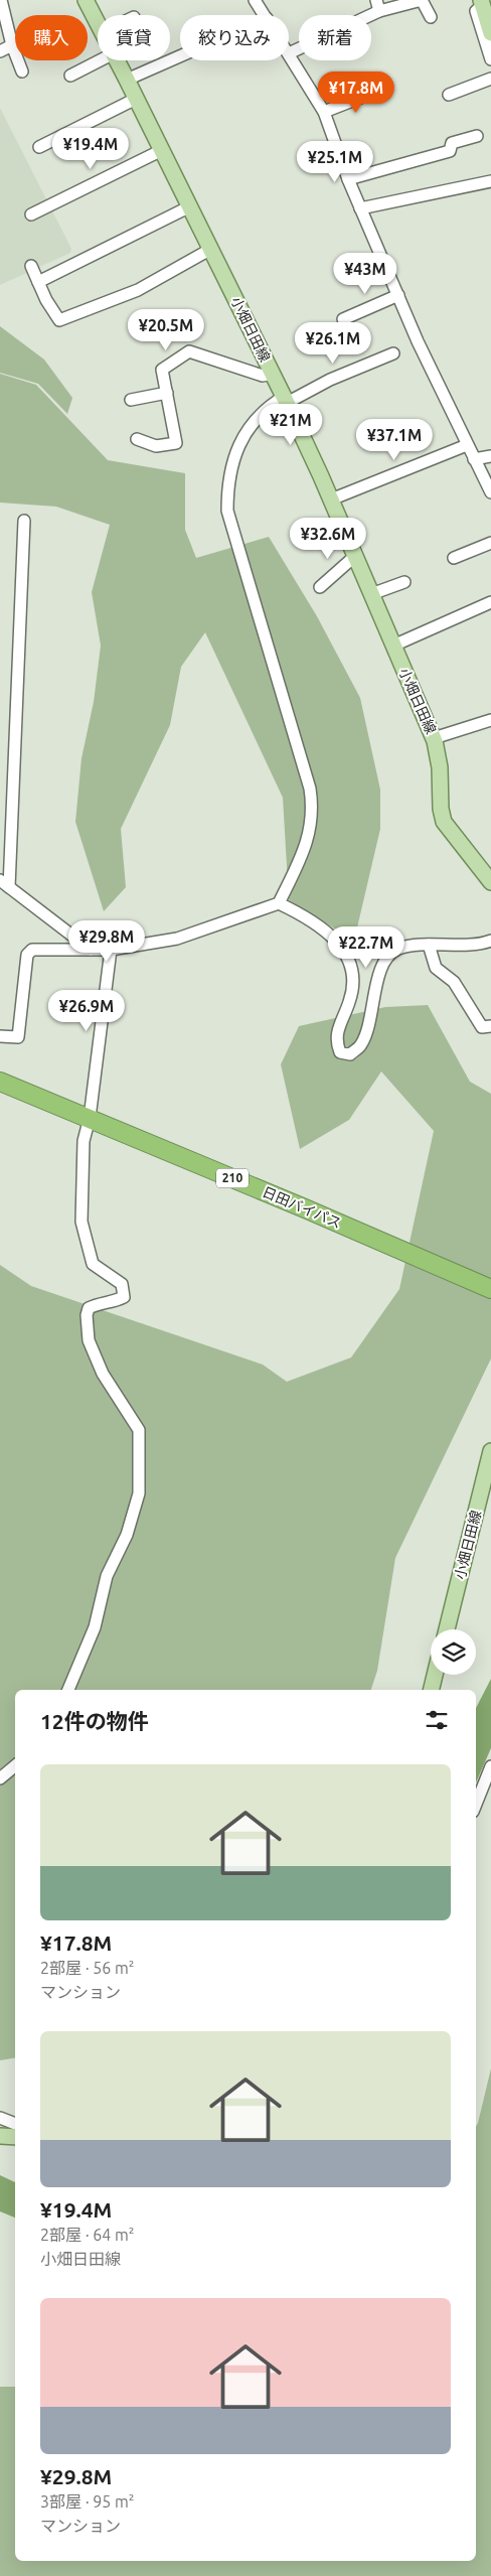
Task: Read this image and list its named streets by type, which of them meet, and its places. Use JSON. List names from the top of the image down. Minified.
{"streets":{"highway":["210","日田バイパス"],"main road":["小畑日田線"]},"page":{"chip":["購入","賃貸","絞り込み","新着"],"price":["¥17.8M","¥19.4M","¥25.1M","¥43M","¥20.5M","¥26.1M","¥21M","¥37.1M","¥32.6M","¥29.8M","¥22.7M","¥26.9M"],"heading":"12件の物件","list":[{"name":"¥17.8M","note":"2部屋 · 56 m² · マンション"},{"name":"¥19.4M","note":"2部屋 · 64 m² · 小畑日田線"},{"name":"¥29.8M","note":"3部屋 · 95 m² · マンション"}]}}
